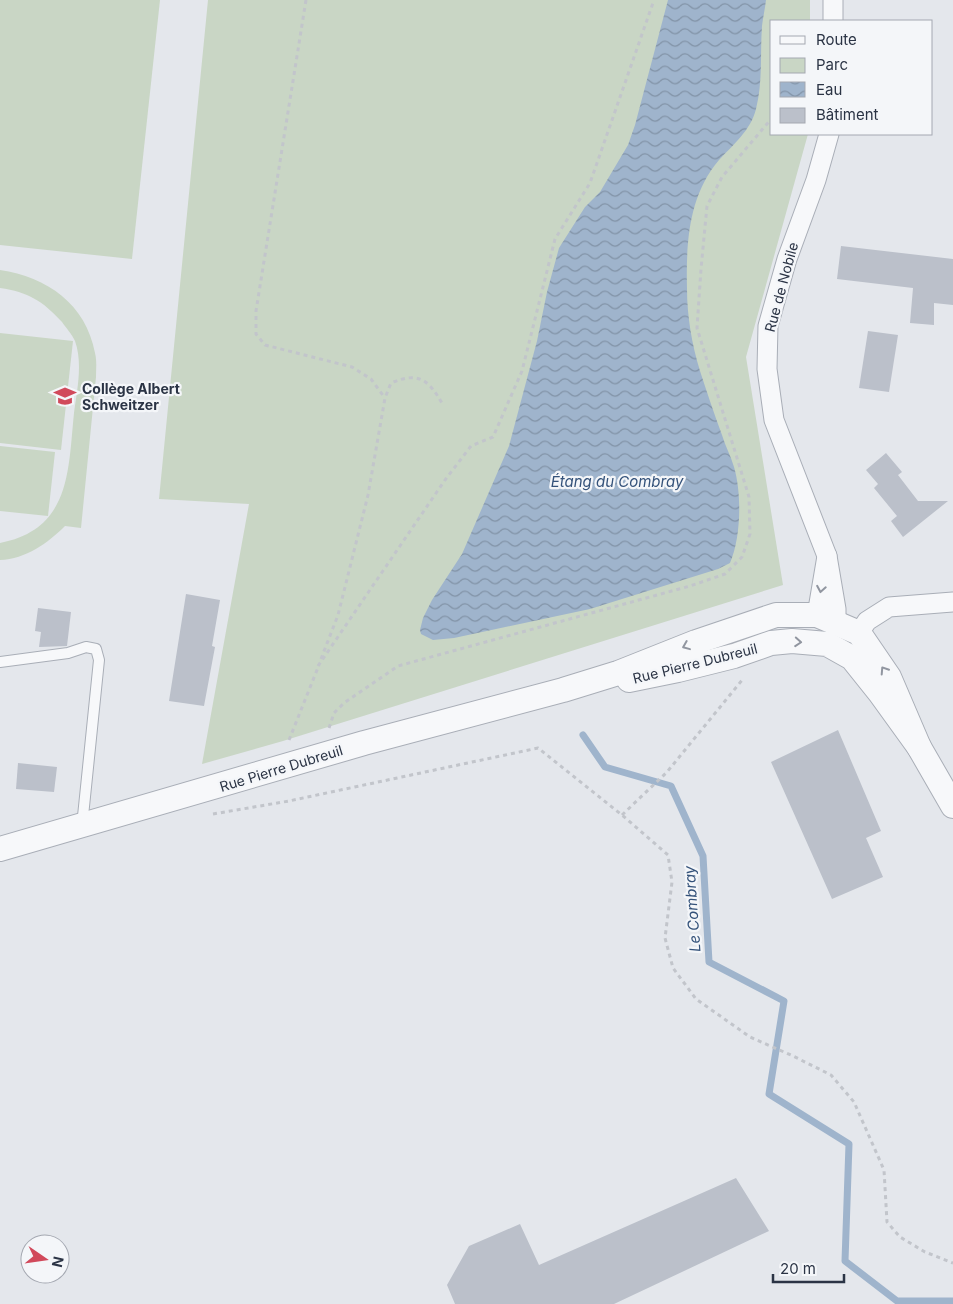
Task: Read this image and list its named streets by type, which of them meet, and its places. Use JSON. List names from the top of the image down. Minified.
{"streets":{"street":["Rue de Nobile","Rue Pierre Dubreuil"]},"crossings":[["Rue de Nobile","Rue Pierre Dubreuil"]],"water":["Étang du Combray","Le Combray"],"places":{"school or university":["Collège Albert Schweitzer"]},"legend":["Route","Parc","Eau","Bâtiment"],"scale_bar":"20 m","north":"right"}
